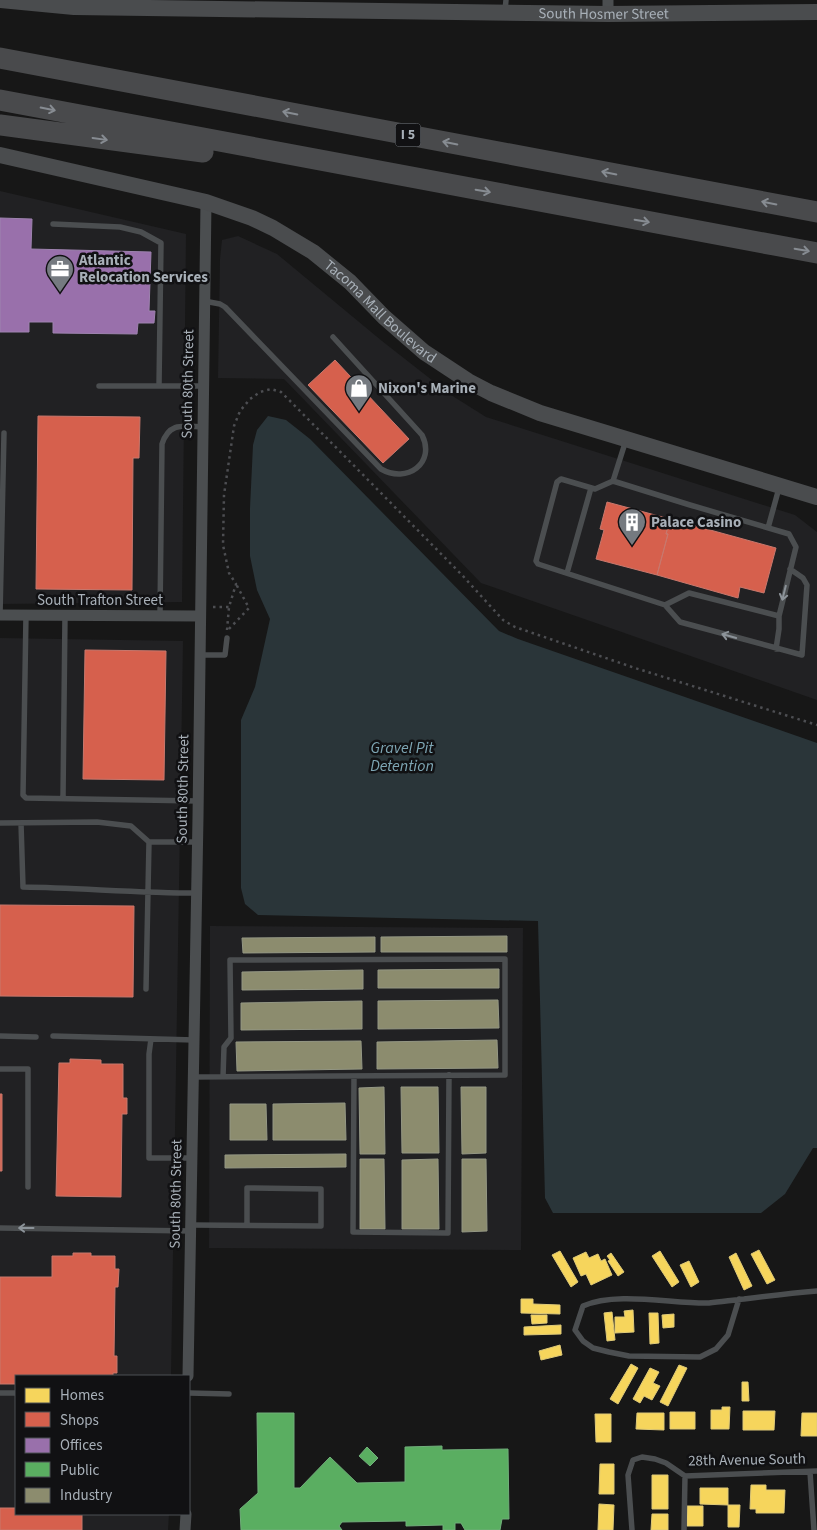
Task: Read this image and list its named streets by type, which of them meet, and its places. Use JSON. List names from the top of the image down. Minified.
{"streets":{"highway":["I 5"],"main road":["South Hosmer Street","Tacoma Mall Boulevard"],"street":["South 80th Street","South Trafton Street"],"lane":["28th Avenue South"]},"crossings":[["Tacoma Mall Boulevard","South 80th Street"],["South 80th Street","South Trafton Street"]],"water":["Gravel Pit Detention"],"places":{"office":["Atlantic Relocation Services"],"shop":["Nixon's Marine"],"building":["Palace Casino"]},"legend":["Homes","Shops","Offices","Public","Industry"]}
